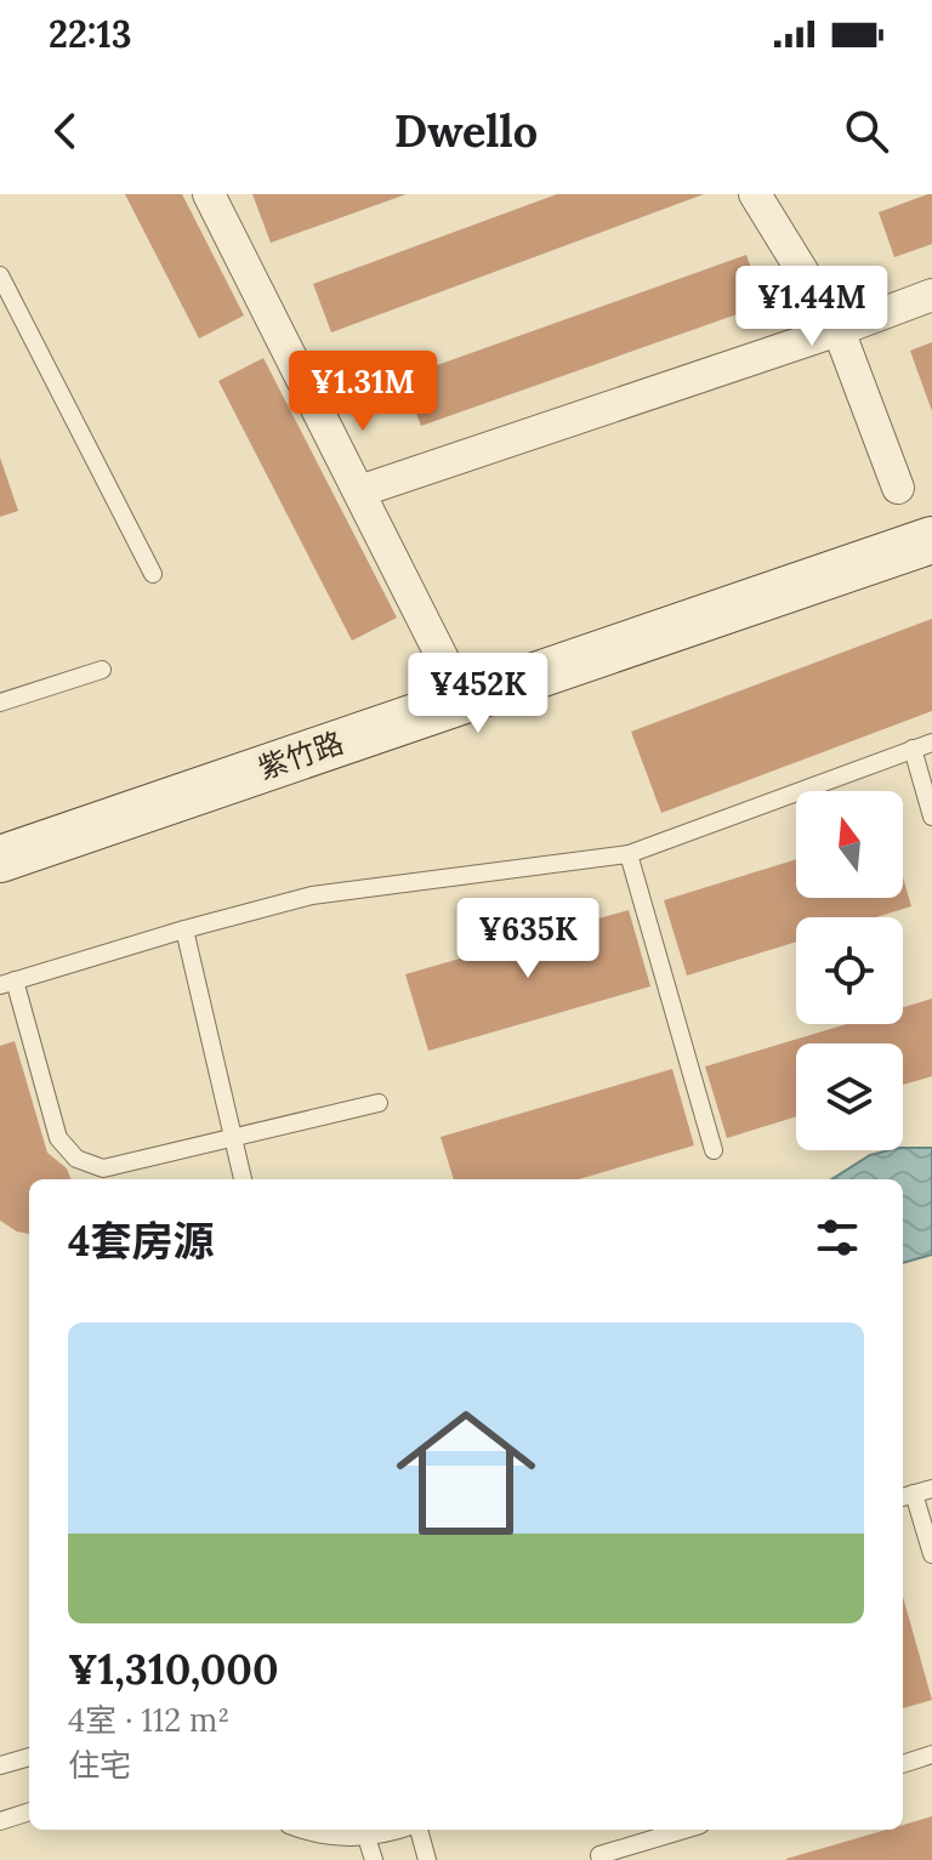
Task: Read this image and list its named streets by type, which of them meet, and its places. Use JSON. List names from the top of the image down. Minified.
{"streets":{"street":["紫竹路"]},"north":"top","page":{"status":"22:13","header":"Dwello","price":["¥1.44M","¥1.31M","¥452K","¥635K"],"heading":"4套房源","list":[{"name":"¥1,310,000","note":"4室 · 112 m² · 住宅"}]}}
